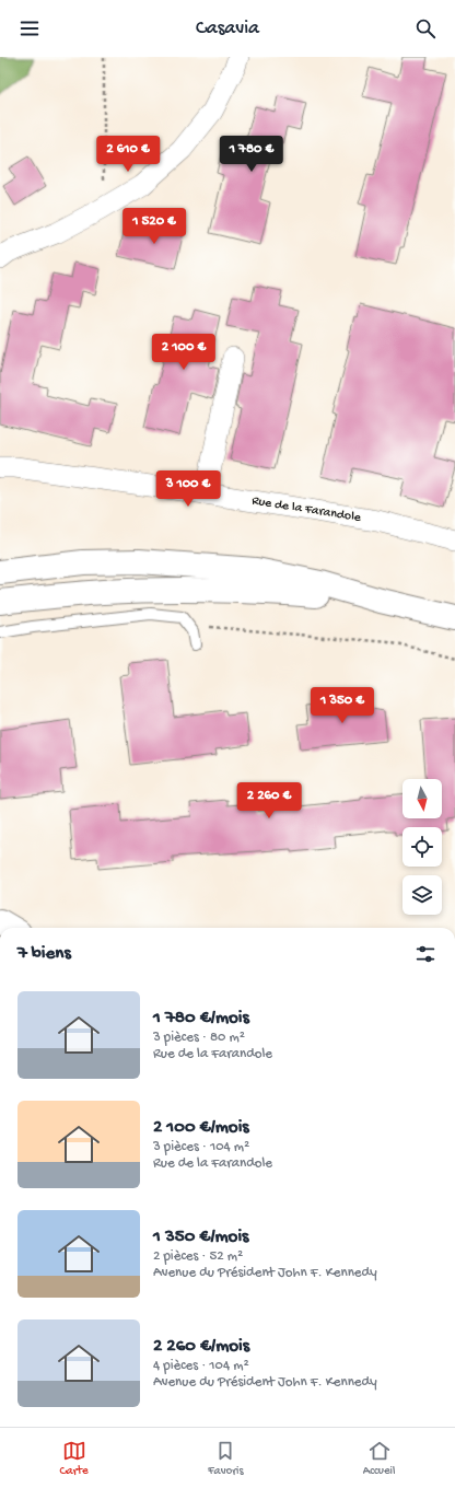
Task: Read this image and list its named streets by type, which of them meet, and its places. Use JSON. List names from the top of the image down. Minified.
{"streets":{"street":["Rue de la Farandole"]},"north":"bottom","page":{"header":"Casavia","price":["2 610 €","1 780 €","1 520 €","2 100 €","3 100 €","1 350 €","2 260 €"],"heading":"7 biens","list":[{"name":"1 780 €/mois","note":"3 pièces · 80 m² · Rue de la Farandole"},{"name":"2 100 €/mois","note":"3 pièces · 104 m² · Rue de la Farandole"},{"name":"1 350 €/mois","note":"2 pièces · 52 m² · Avenue du Président John F. Kennedy"},{"name":"2 260 €/mois","note":"4 pièces · 104 m² · Avenue du Président John F. Kennedy"}],"tabs":["Carte","Favoris","Accueil"]}}
